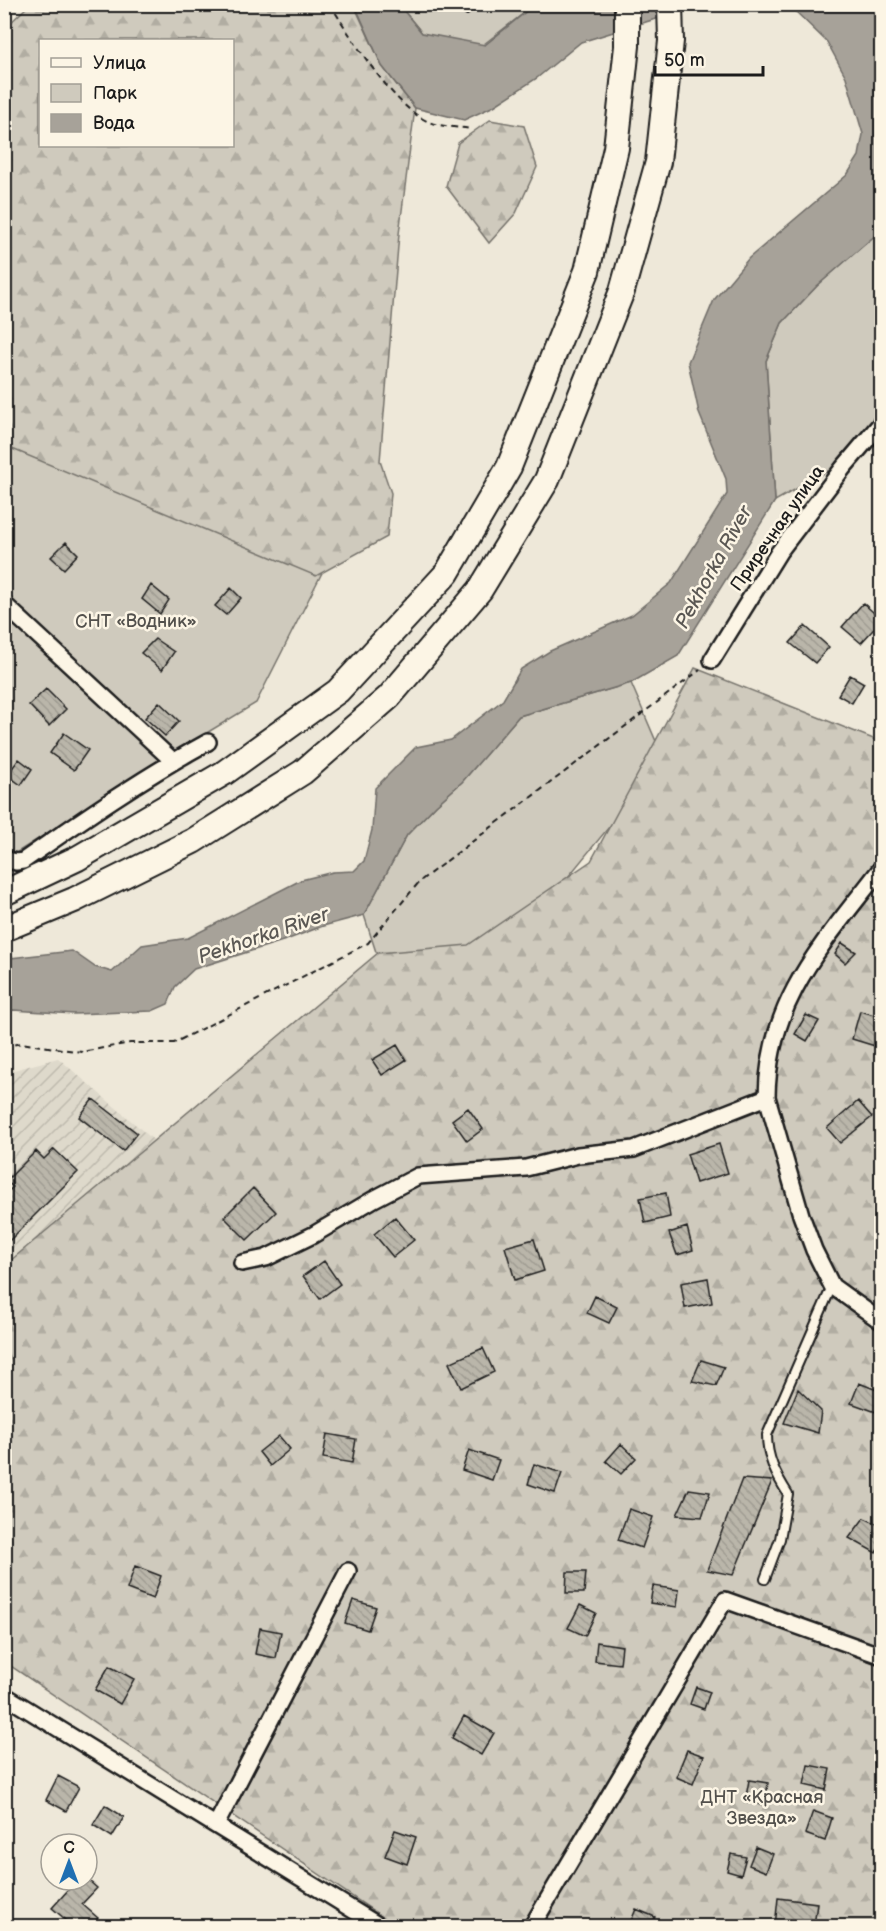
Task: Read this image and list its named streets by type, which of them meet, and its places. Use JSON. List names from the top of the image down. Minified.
{"streets":{"street":["Приречная улица"]},"water":["Pekhorka River"],"parks":["СНТ «Водник»","ДНТ «Красная Звезда»"],"legend":["Улица","Парк","Вода"],"scale_bar":"50 m","north":"top"}
